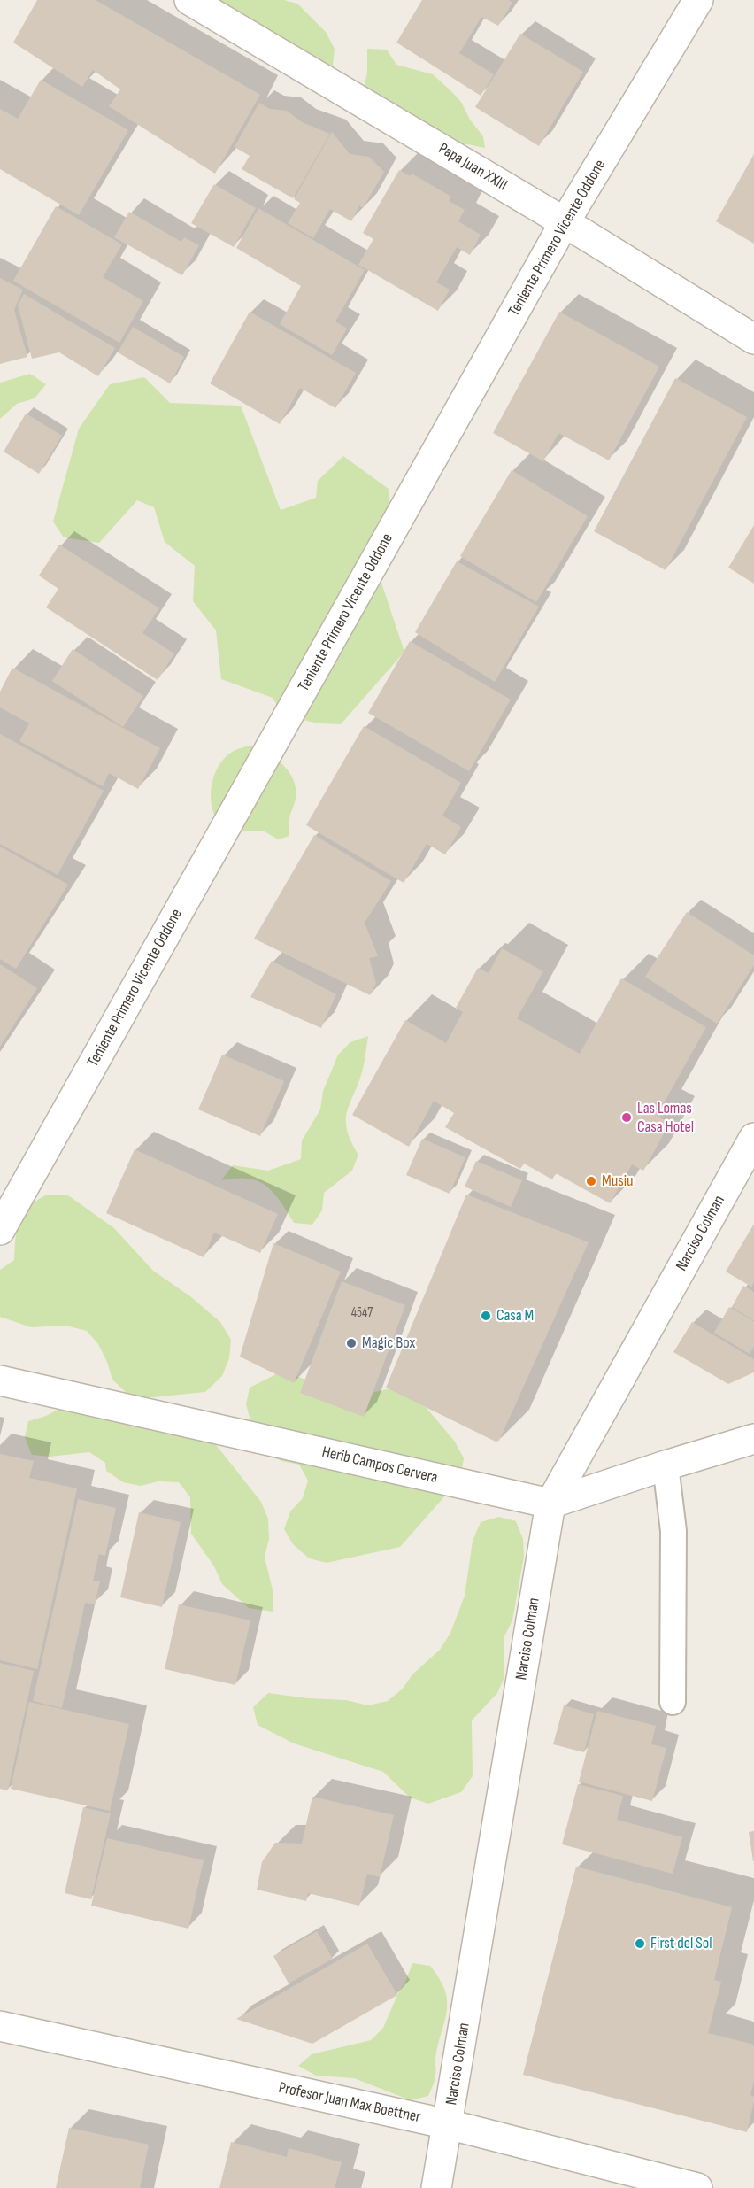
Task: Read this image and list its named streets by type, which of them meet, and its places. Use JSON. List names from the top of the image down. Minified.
{"streets":{"street":["Papa Juan XXIII","Teniente Primero Vicente Oddone","Narciso Colman","Herib Campos Cervera","Profesor Juan Max Boettner"]},"crossings":[["Papa Juan XXIII","Teniente Primero Vicente Oddone"],["Narciso Colman","Herib Campos Cervera"],["Narciso Colman","Profesor Juan Max Boettner"]],"places":["Las Lomas Casa Hotel","Musiu","Casa M","Magic Box","First del Sol"],"house_numbers":["4547"]}
